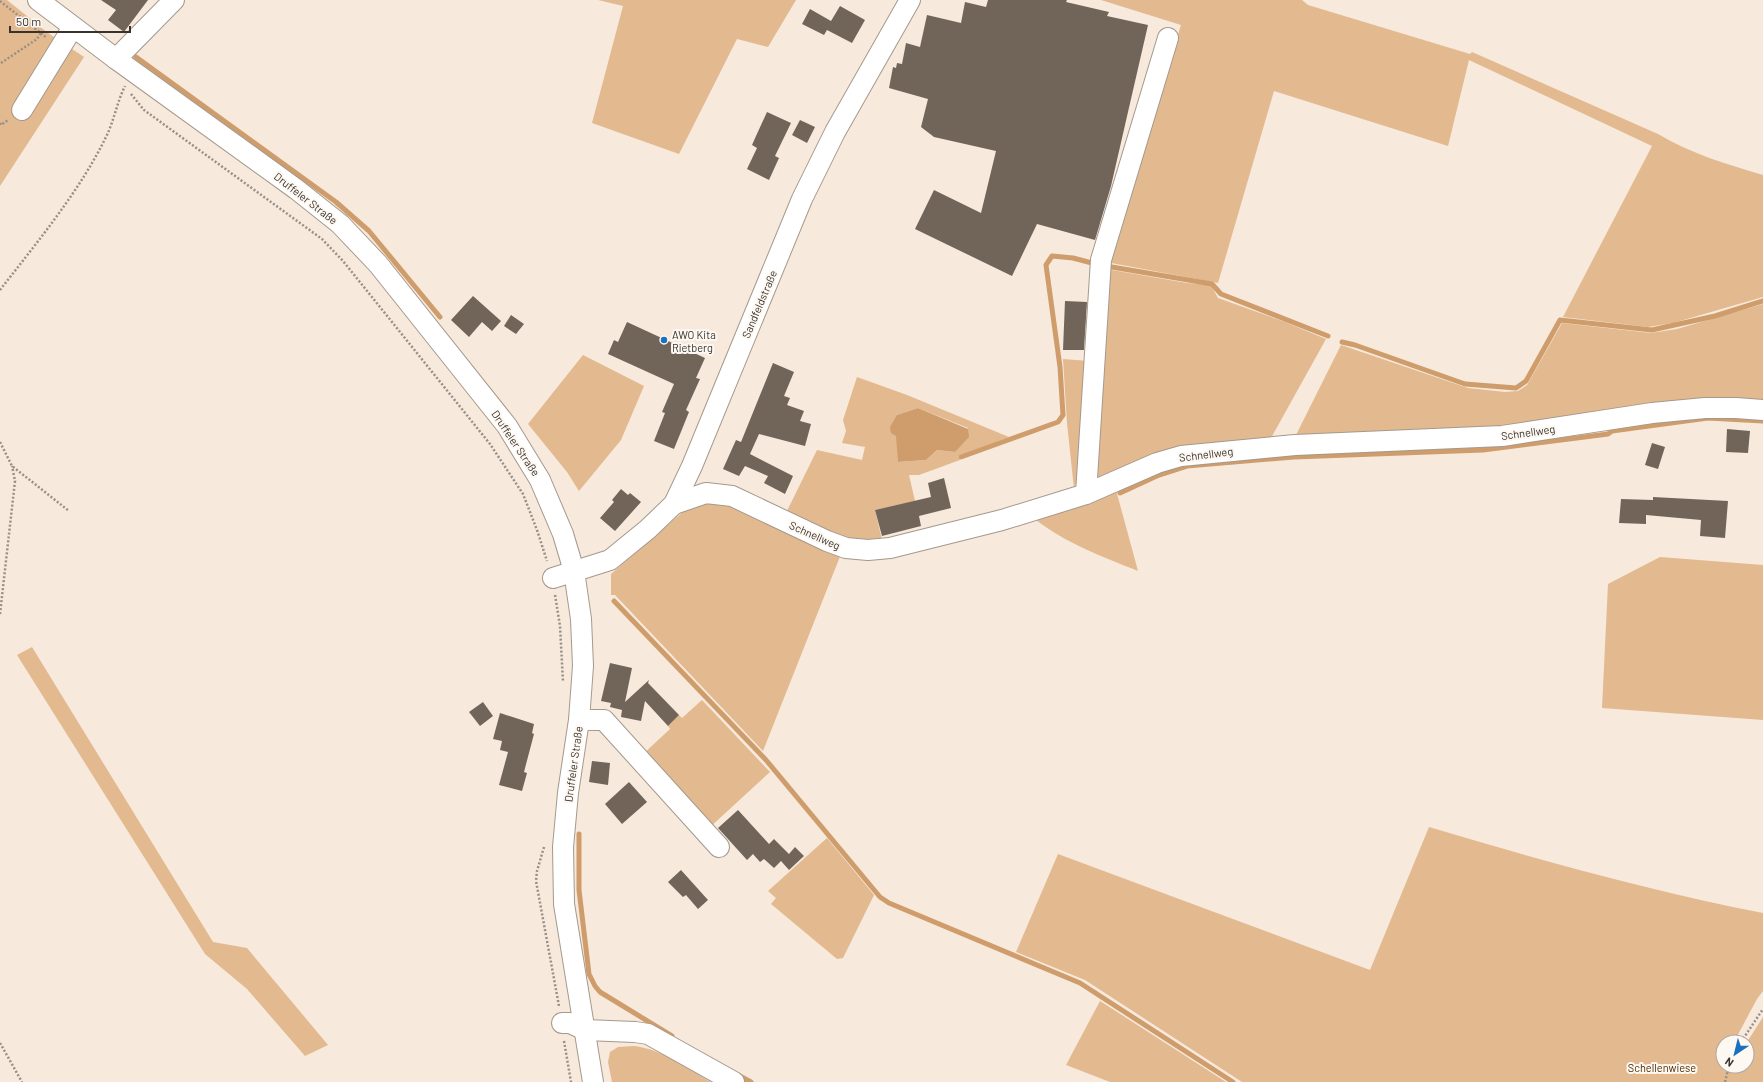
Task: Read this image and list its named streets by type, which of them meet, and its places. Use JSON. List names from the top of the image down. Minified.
{"streets":{"street":["Druffeler Straße","Sandfeldstraße","Schnellweg"]},"crossings":[["Druffeler Straße","Sandfeldstraße"],["Sandfeldstraße","Schnellweg"]],"parks":["Schellenwiese"],"places":["AWO Kita Rietberg"],"scale_bar":"50 m","north":"bottom left"}
